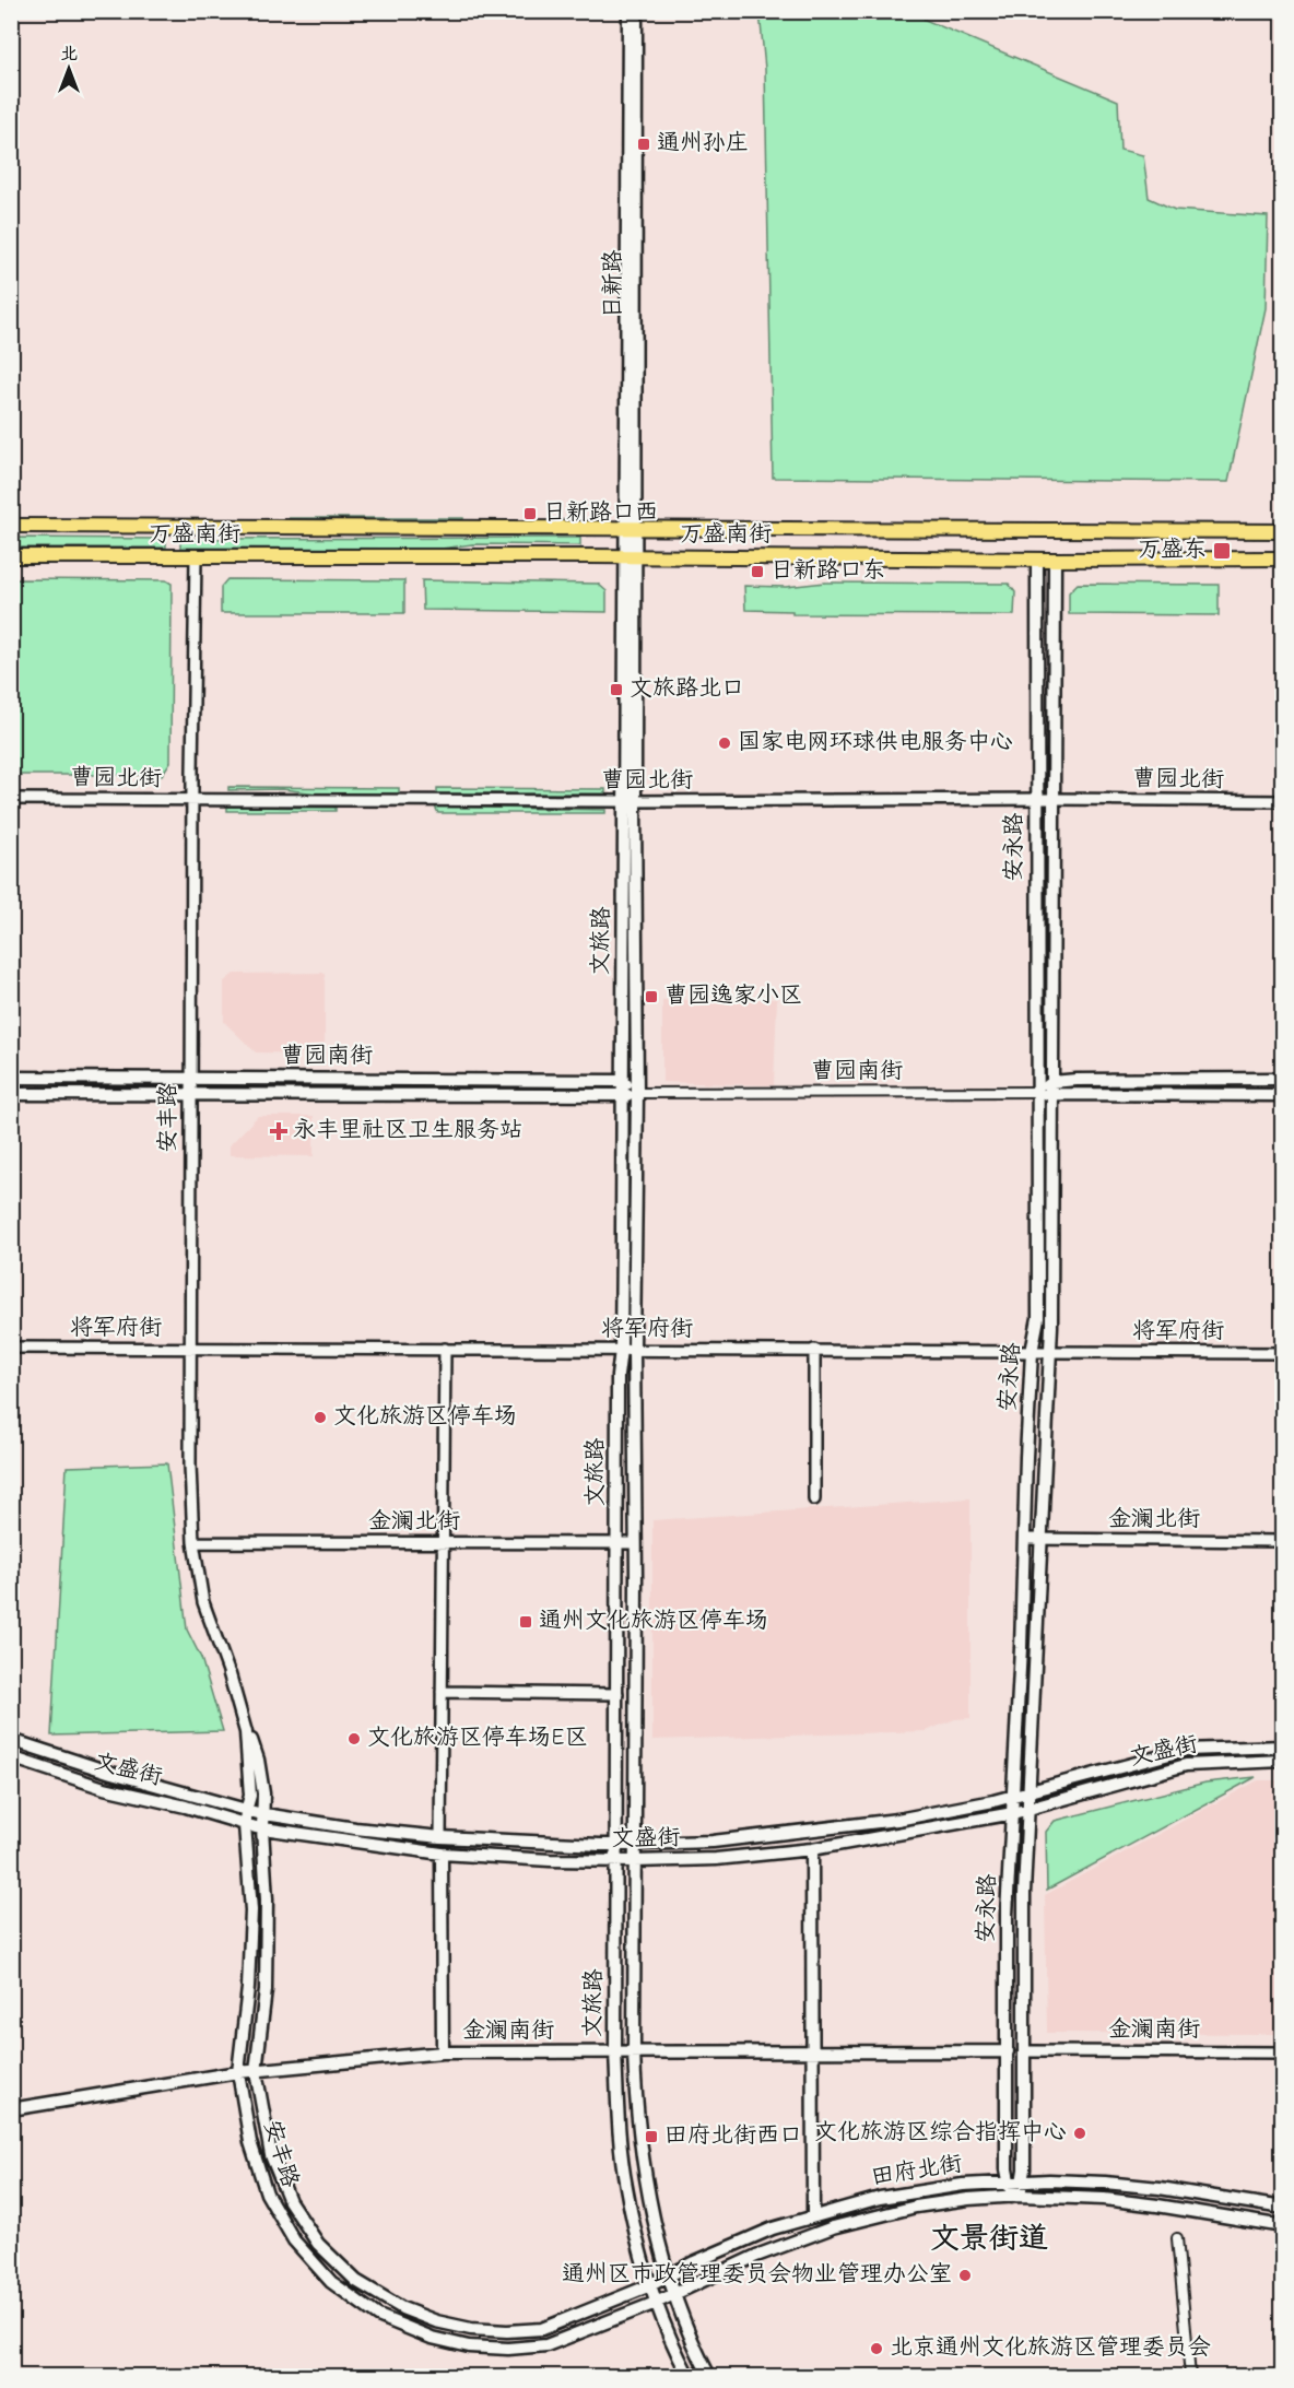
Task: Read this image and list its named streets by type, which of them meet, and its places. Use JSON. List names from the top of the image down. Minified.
{"streets":{"main road":["日新路","万盛南街","安永路","文旅路","曹园南街","安丰路","文盛街","金澜南街","田府北街"],"street":["曹园北街","将军府街","金澜北街"]},"crossings":[["日新路","万盛南街"],["日新路","文旅路"],["万盛南街","安永路"],["万盛南街","文旅路"],["万盛南街","安丰路"],["曹园北街","安永路"],["曹园北街","文旅路"],["曹园北街","安丰路"],["安永路","曹园南街"],["安永路","将军府街"],["安永路","金澜北街"],["安永路","文盛街"],["安永路","金澜南街"],["安永路","田府北街"],["文旅路","曹园南街"],["文旅路","安丰路"],["文旅路","将军府街"],["文旅路","金澜北街"],["文旅路","文盛街"],["文旅路","金澜南街"],["文旅路","田府北街"],["曹园南街","安丰路"],["安丰路","将军府街"],["安丰路","金澜北街"],["安丰路","文盛街"],["安丰路","金澜南街"],["安丰路","田府北街"]],"districts":["文景街道"],"places":{"transit":["通州孙庄","日新路口西","万盛东","日新路口东","文旅路北口","曹园逸家小区","通州文化旅游区停车场","田府北街西口"],"other":["国家电网环球供电服务中心","文化旅游区停车场","文化旅游区停车场E区","文化旅游区综合指挥中心","通州区市政管理委员会物业管理办公室","北京通州文化旅游区管理委员会"],"health":["永丰里社区卫生服务站"]},"north":"top"}
